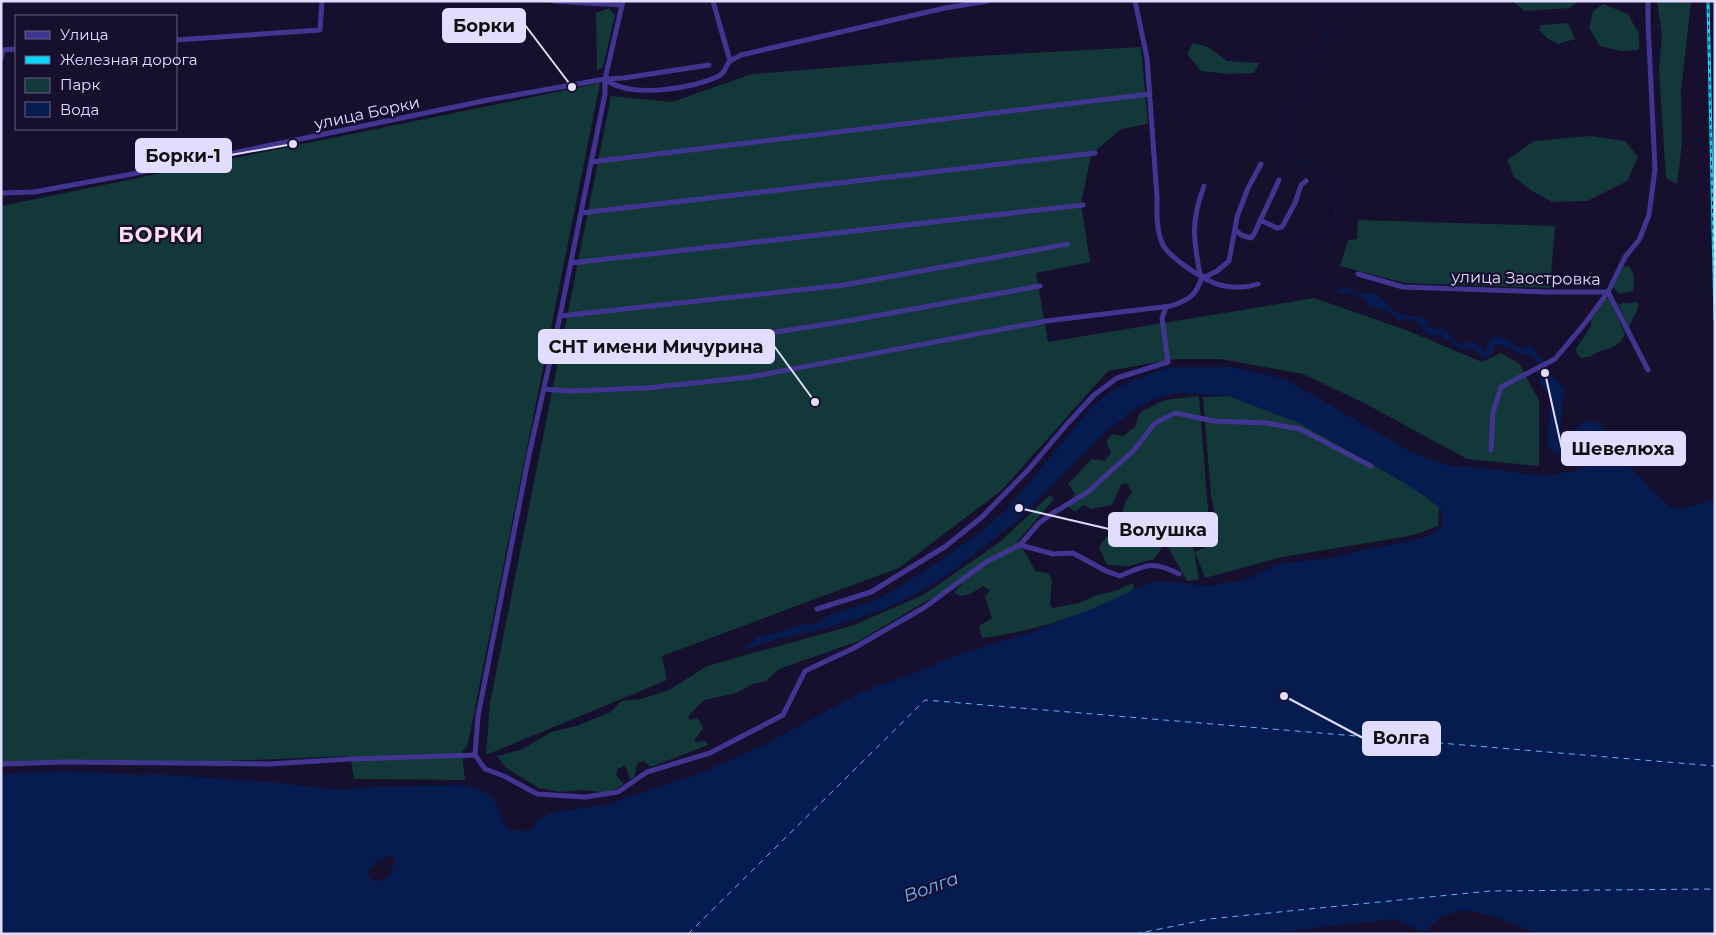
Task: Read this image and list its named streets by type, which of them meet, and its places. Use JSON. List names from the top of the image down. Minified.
{"streets":{"street":["улица Борки","улица Заостровка"]},"districts":["БОРКИ"],"water":["Волга"],"places":["Борки","Борки-1","Шевелюха","СНТ имени Мичурина","Волушка","Волга"],"legend":["Улица","Железная дорога","Парк","Вода"]}
